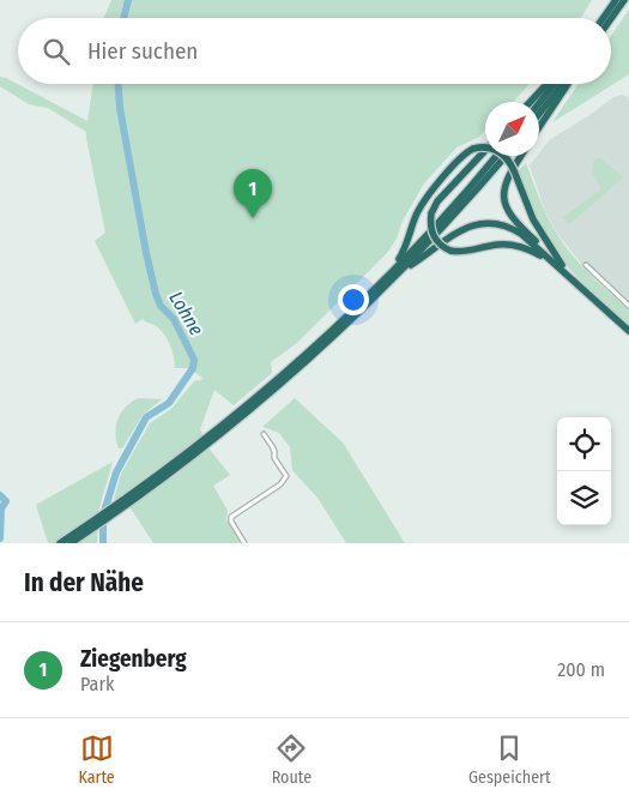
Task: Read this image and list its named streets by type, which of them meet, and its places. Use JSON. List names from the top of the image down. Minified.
{"water":["Lohne"],"north":"top right","page":{"search":"Hier suchen","pins":"1","heading":"In der Nähe","list":[{"mark":"1","name":"Ziegenberg","note":"Park","value":"200 m"}],"nav":["Karte","Route","Gespeichert"]}}
